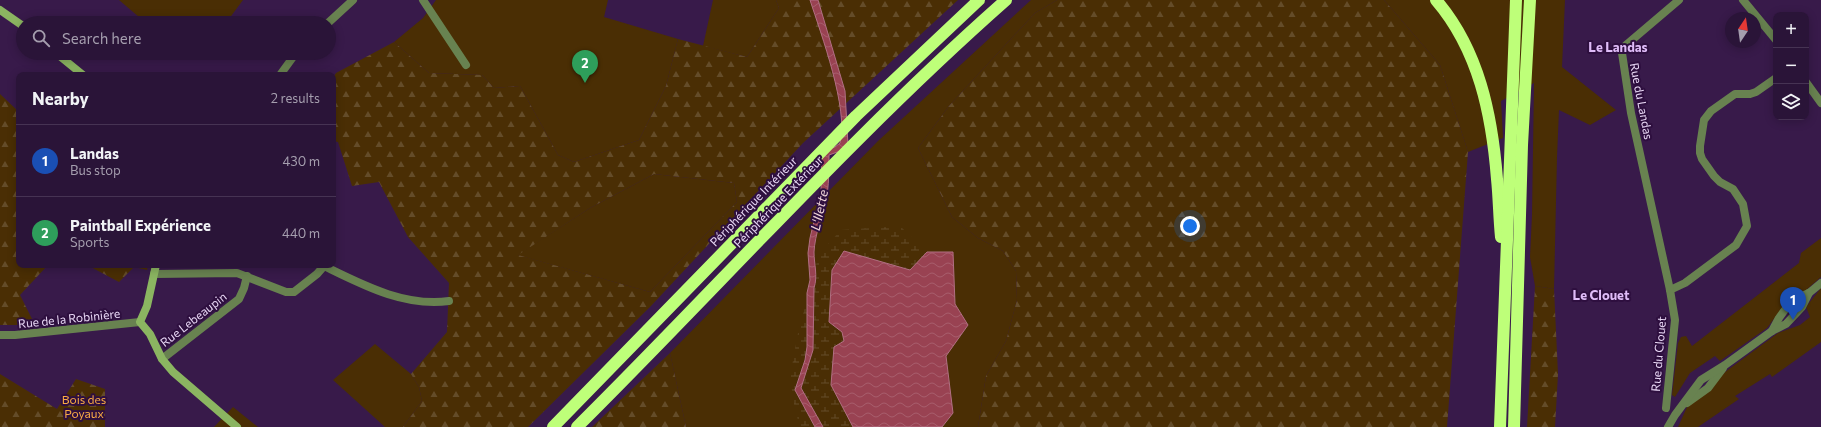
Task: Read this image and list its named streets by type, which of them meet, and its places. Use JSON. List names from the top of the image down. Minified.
{"streets":{"highway":["Périphérique Intérieur","Périphérique Extérieur"],"street":["Rue du Landas","Rue de la Robinière","Rue Lebeaupin","Rue du Clouet"]},"crossings":[["Rue du Landas","Rue du Clouet"]],"districts":["Le Landas","Le Clouet"],"water":["L'Ilette"],"parks":["Bois des Poyaux"],"north":"top","page":{"map_buttons":["+","−"],"search":"Search here","pins":["2","1"],"heading":["Nearby","2 results"],"list":[{"mark":"1","name":"Landas","note":"Bus stop","value":"430 m"},{"mark":"2","name":"Paintball Expérience","note":"Sports","value":"440 m"}]}}
